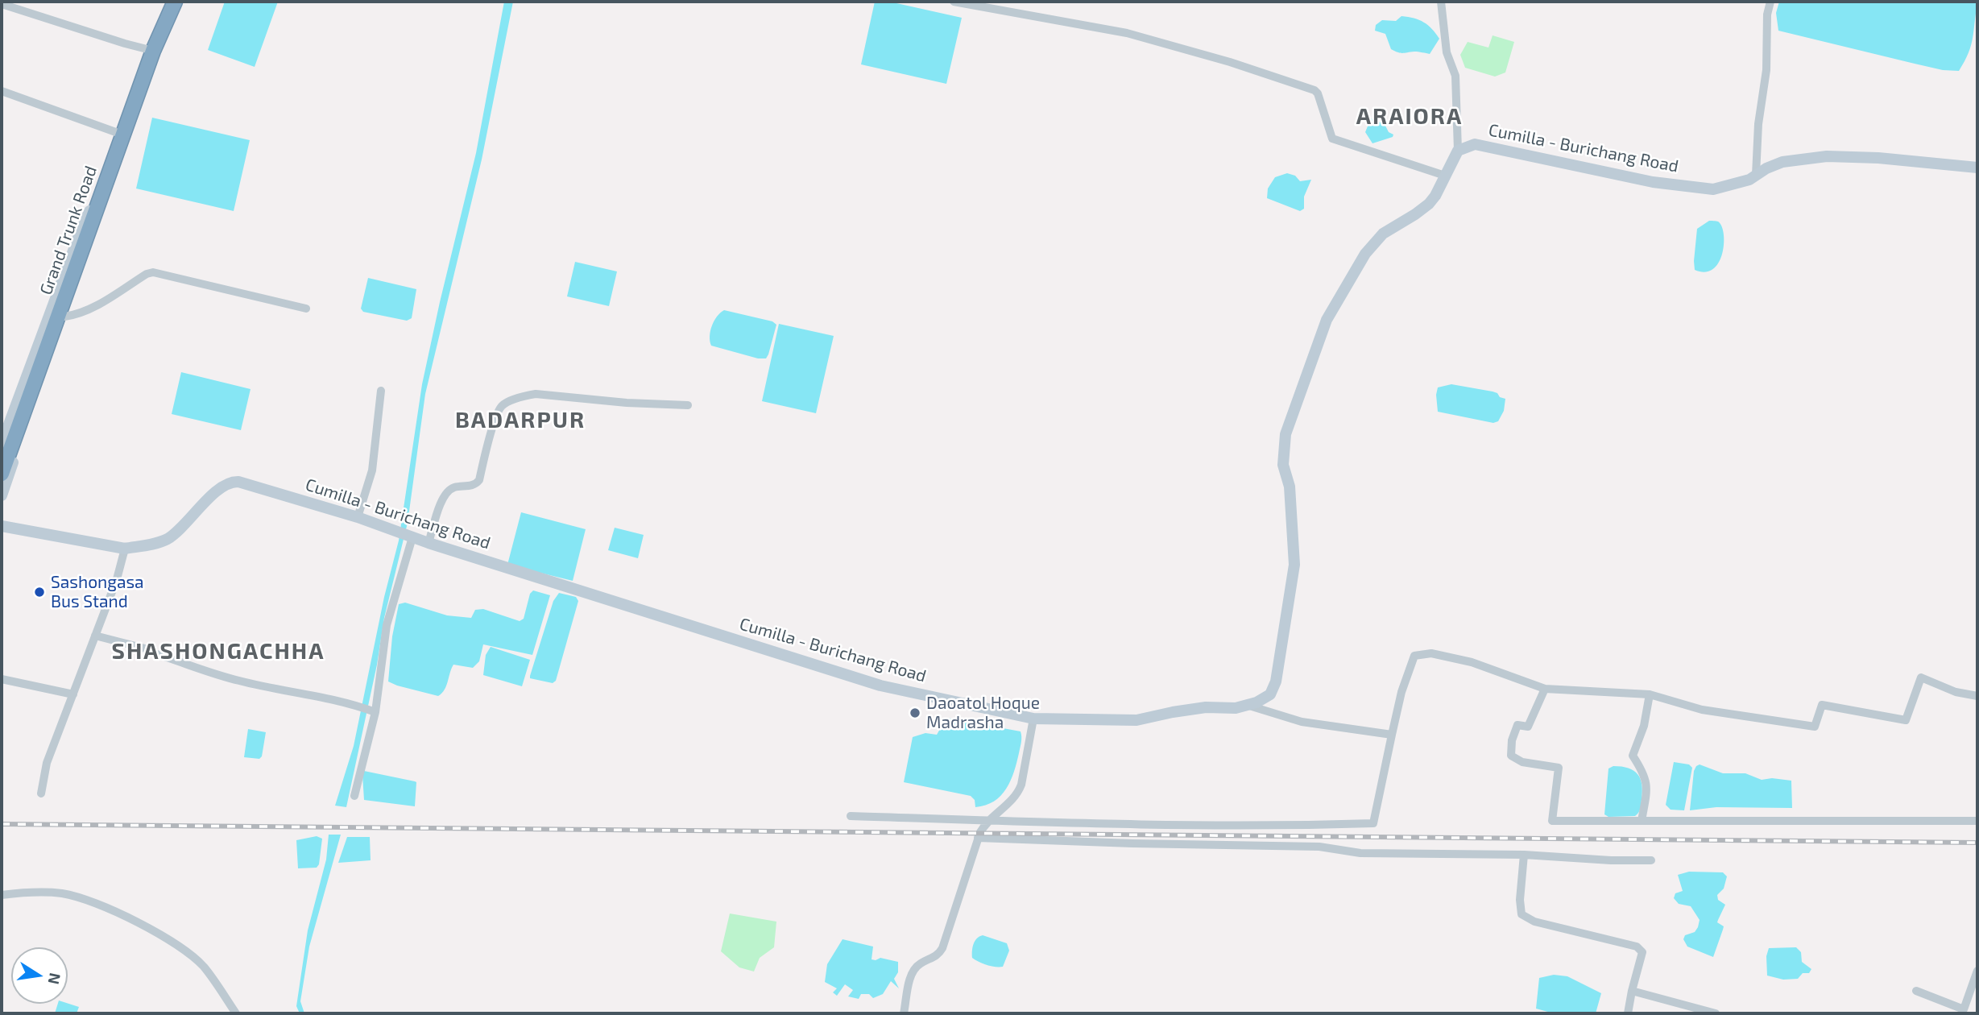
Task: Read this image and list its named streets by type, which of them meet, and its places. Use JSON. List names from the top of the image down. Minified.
{"streets":{"highway":["Grand Trunk Road"],"main road":["Cumilla - Burichang Road"]},"districts":["ARAIORA","BADARPUR","SHASHONGACHHA"],"places":["Sashongasa Bus Stand","Daoatol Hoque Madrasha"],"north":"right"}
